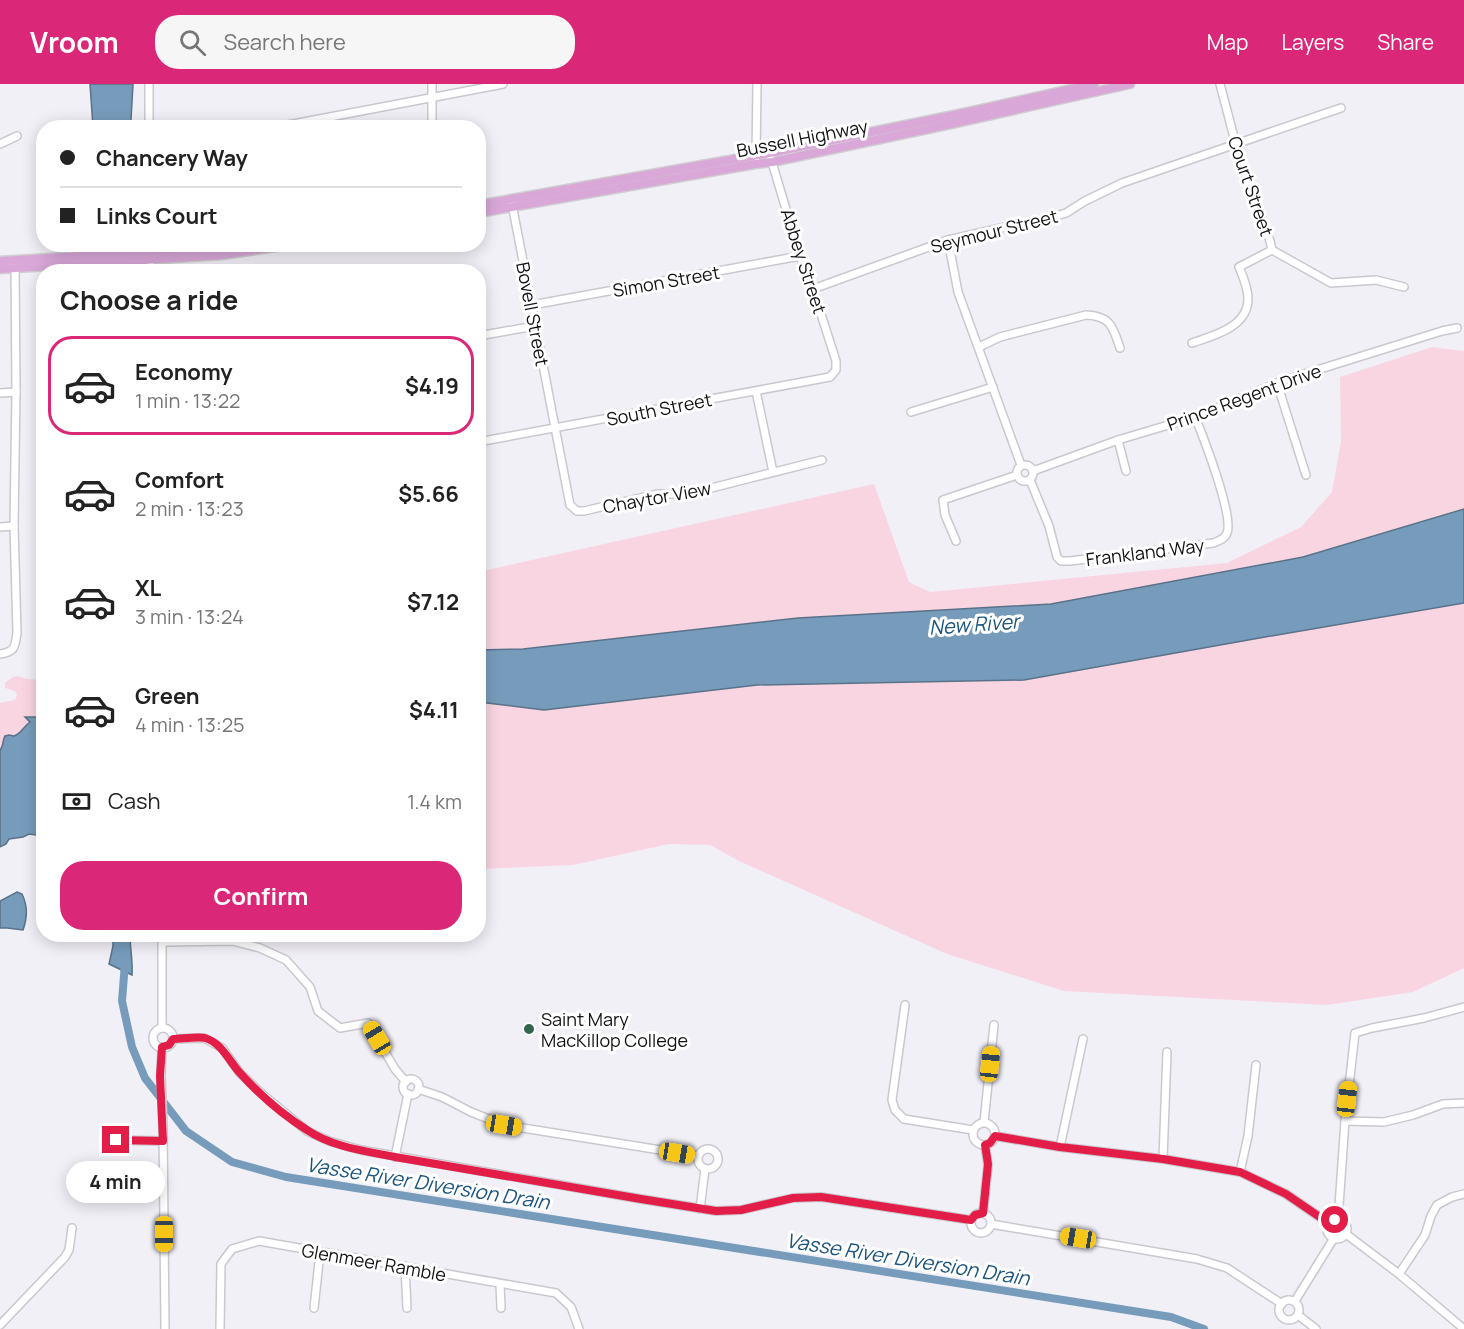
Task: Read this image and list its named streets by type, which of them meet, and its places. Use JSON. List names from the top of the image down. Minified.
{"streets":{"main road":["Bussell Highway"],"street":["Court Street","Seymour Street","Abbey Street","Simon Street","Bovell Street","Prince Regent Drive","South Street","Chaytor View","Frankland Way","Glenmeer Ramble"]},"crossings":[["Bussell Highway","Abbey Street"],["Bussell Highway","Bovell Street"],["Court Street","Seymour Street"],["Seymour Street","Abbey Street"],["Abbey Street","Simon Street"],["Abbey Street","South Street"],["Simon Street","Bovell Street"],["Bovell Street","South Street"],["Bovell Street","Chaytor View"],["Prince Regent Drive","Frankland Way"],["South Street","Chaytor View"]],"water":["New River","Vasse River Diversion Drain"],"places":["Saint Mary MacKillop College"],"page":{"header":"Vroom","search":"Search here","nav":["Map","Layers","Share"],"banner":["Chancery Way","Links Court"],"heading":"Choose a ride","list":[{"name":"Economy","note":"1 min · 13:22","value":"$4.19"},{"name":"Comfort","note":"2 min · 13:23","value":"$5.66"},{"name":"XL","note":"3 min · 13:24","value":"$7.12"},{"name":"Green","note":"4 min · 13:25","value":"$4.11"}],"pay":["Cash","1.4 km"],"buttons":"Confirm","bubble":"4 min"}}
